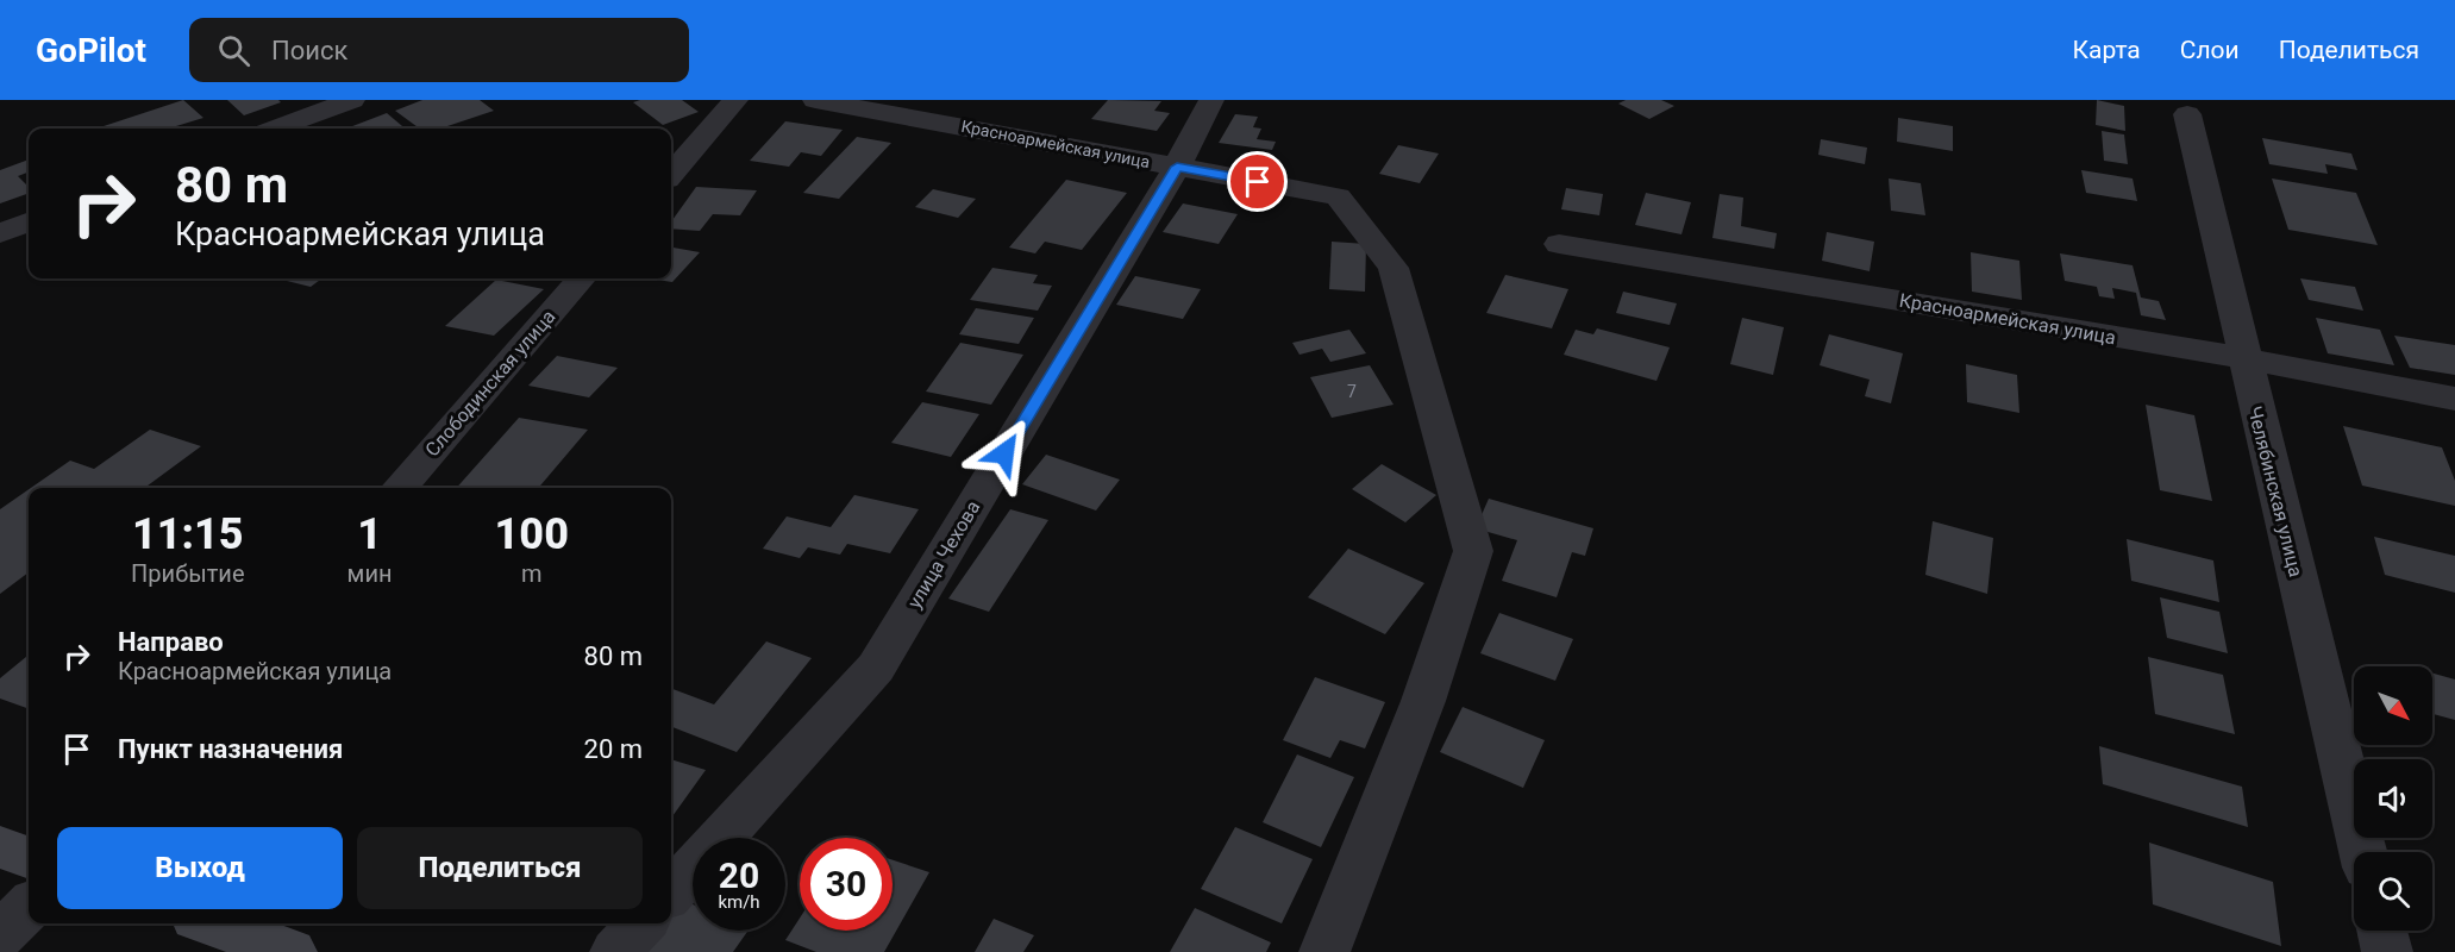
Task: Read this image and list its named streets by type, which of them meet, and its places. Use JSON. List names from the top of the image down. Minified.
{"streets":{"street":["Красноармейская улица","Слободинская улица","Челябинская улица","улица Чехова"]},"crossings":[["Красноармейская улица","Челябинская улица"],["Красноармейская улица","улица Чехова"]],"house_numbers":["7"],"north":"bottom right","page":{"header":"GoPilot","search":"Поиск","nav":["Карта","Слои","Поделиться"],"turn":["80 m","Красноармейская улица"],"eta":["11:15","Прибытие","1","мин","100","m"],"list":[{"name":"Направо","note":"Красноармейская улица","value":"80 m"},{"name":"Пункт назначения","value":"20 m"}],"buttons":["Выход","Поделиться"],"speed":"20 km/h","limit":"30"}}
